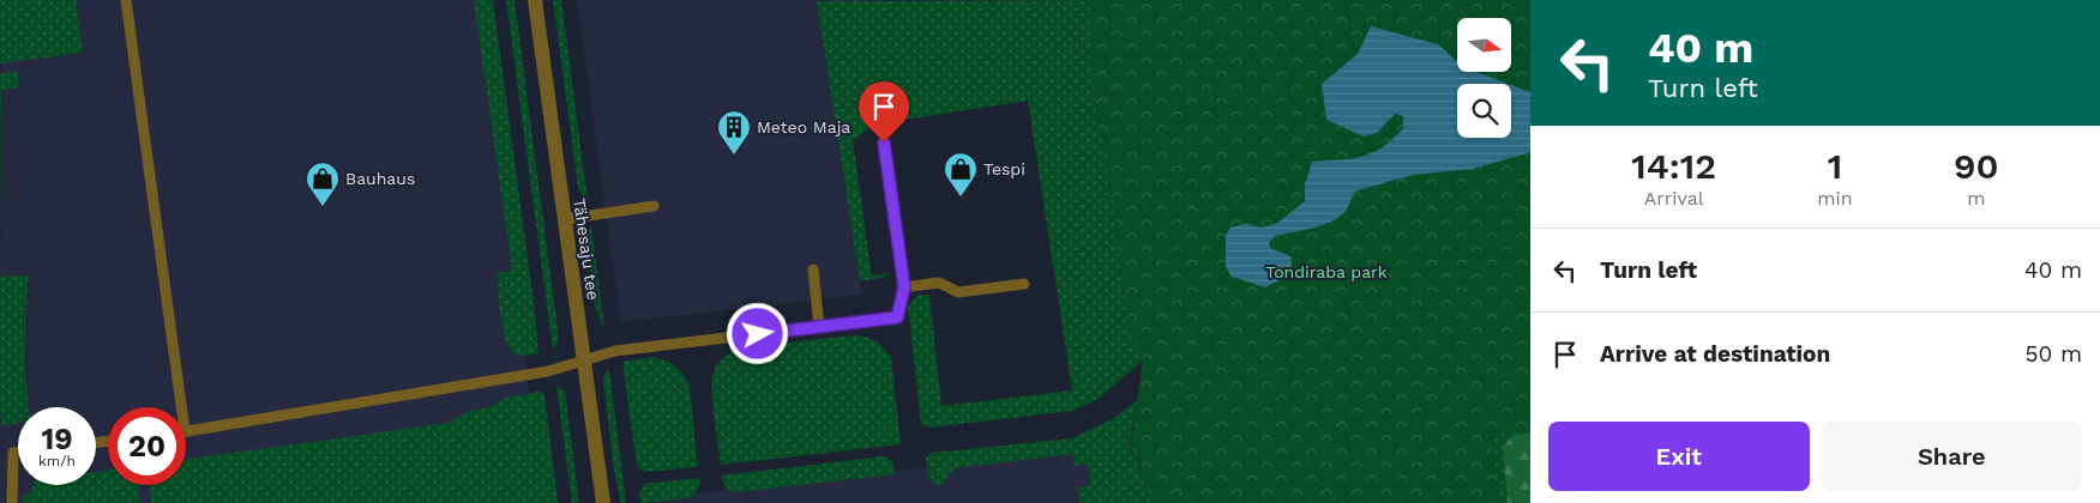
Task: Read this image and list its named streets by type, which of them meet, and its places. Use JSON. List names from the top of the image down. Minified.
{"streets":{"street":["Tähesaju tee"]},"parks":["Tondiraba park"],"places":{"building":["Meteo Maja"],"shop":["Tespi","Bauhaus"]},"north":"right","page":{"turn":["40 m","Turn left"],"eta":["14:12","Arrival","1","min","90","m"],"list":[{"name":"Turn left","value":"40 m"},{"name":"Arrive at destination","value":"50 m"}],"speed":"19 km/h","limit":"20","buttons":["Exit","Share"]}}
